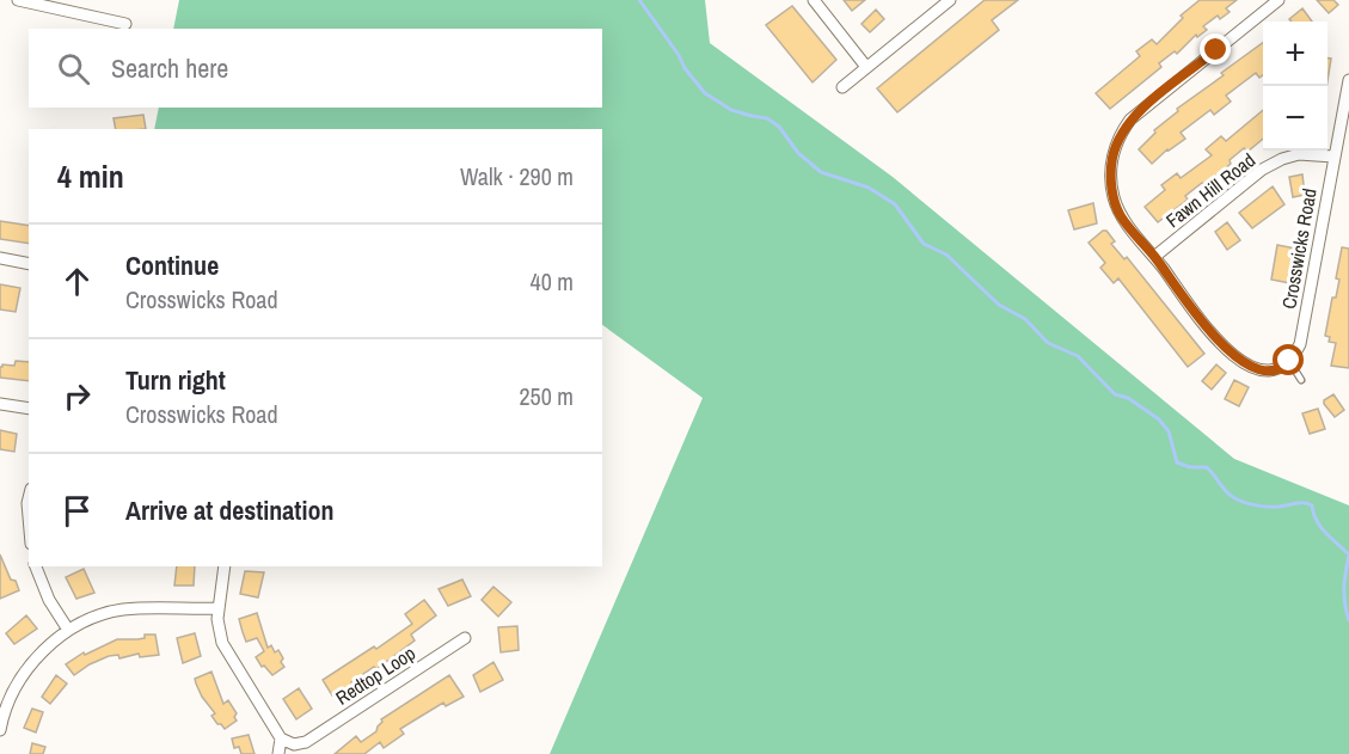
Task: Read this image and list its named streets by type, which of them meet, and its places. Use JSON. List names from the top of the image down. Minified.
{"streets":{"street":["Fawn Hill Road","Crosswicks Road","Redtop Loop"]},"crossings":[["Fawn Hill Road","Crosswicks Road"]],"page":{"map_buttons":["+","−"],"search":"Search here","heading":["4 min","Walk · 290 m"],"list":[["Continue","Crosswicks Road","40 m"],["Turn right","Crosswicks Road","250 m"],"Arrive at destination"]}}
